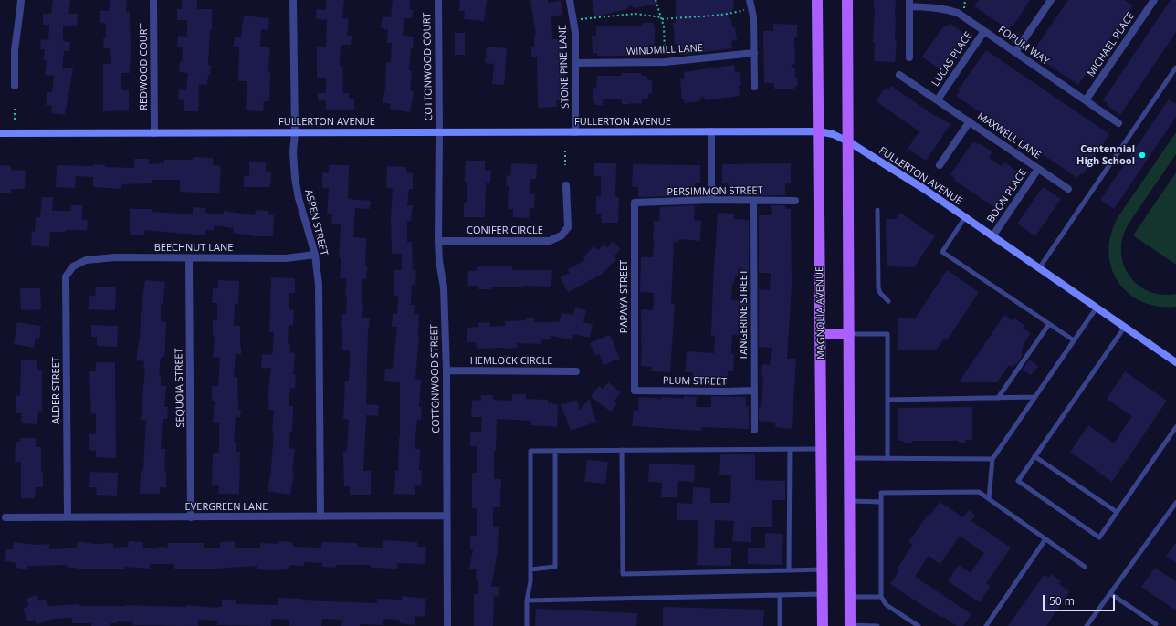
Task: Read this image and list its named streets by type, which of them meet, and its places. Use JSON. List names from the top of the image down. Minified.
{"streets":{"main road":["FULLERTON AVENUE","MAGNOLIA AVENUE"],"street":["MICHAEL PLACE","FORUM WAY","WINDMILL LANE","LUCAS PLACE","REDWOOD COURT","COTTONWOOD COURT","STONE PINE LANE","MAXWELL LANE","PERSIMMON STREET","BOON PLACE","ASPEN STREET","CONIFER CIRCLE","BEECHNUT LANE","PAPAYA STREET","TANGERINE STREET","HEMLOCK CIRCLE","COTTONWOOD STREET","PLUM STREET","SEQUOIA STREET","ALDER STREET","EVERGREEN LANE"]},"crossings":[["MICHAEL PLACE","FORUM WAY"],["FORUM WAY","LUCAS PLACE"],["WINDMILL LANE","STONE PINE LANE"],["LUCAS PLACE","MAXWELL LANE"],["REDWOOD COURT","FULLERTON AVENUE"],["COTTONWOOD COURT","FULLERTON AVENUE"],["COTTONWOOD COURT","COTTONWOOD STREET"],["STONE PINE LANE","FULLERTON AVENUE"],["FULLERTON AVENUE","BOON PLACE"],["FULLERTON AVENUE","ASPEN STREET"],["FULLERTON AVENUE","MAGNOLIA AVENUE"],["FULLERTON AVENUE","COTTONWOOD STREET"],["MAXWELL LANE","BOON PLACE"],["PERSIMMON STREET","PAPAYA STREET"],["PERSIMMON STREET","TANGERINE STREET"],["ASPEN STREET","BEECHNUT LANE"],["ASPEN STREET","EVERGREEN LANE"],["CONIFER CIRCLE","COTTONWOOD STREET"],["BEECHNUT LANE","SEQUOIA STREET"],["BEECHNUT LANE","ALDER STREET"],["PAPAYA STREET","PLUM STREET"],["TANGERINE STREET","PLUM STREET"],["HEMLOCK CIRCLE","COTTONWOOD STREET"],["COTTONWOOD STREET","EVERGREEN LANE"],["SEQUOIA STREET","EVERGREEN LANE"],["ALDER STREET","EVERGREEN LANE"]],"places":["Centennial High School"],"scale_bar":"50 m"}
